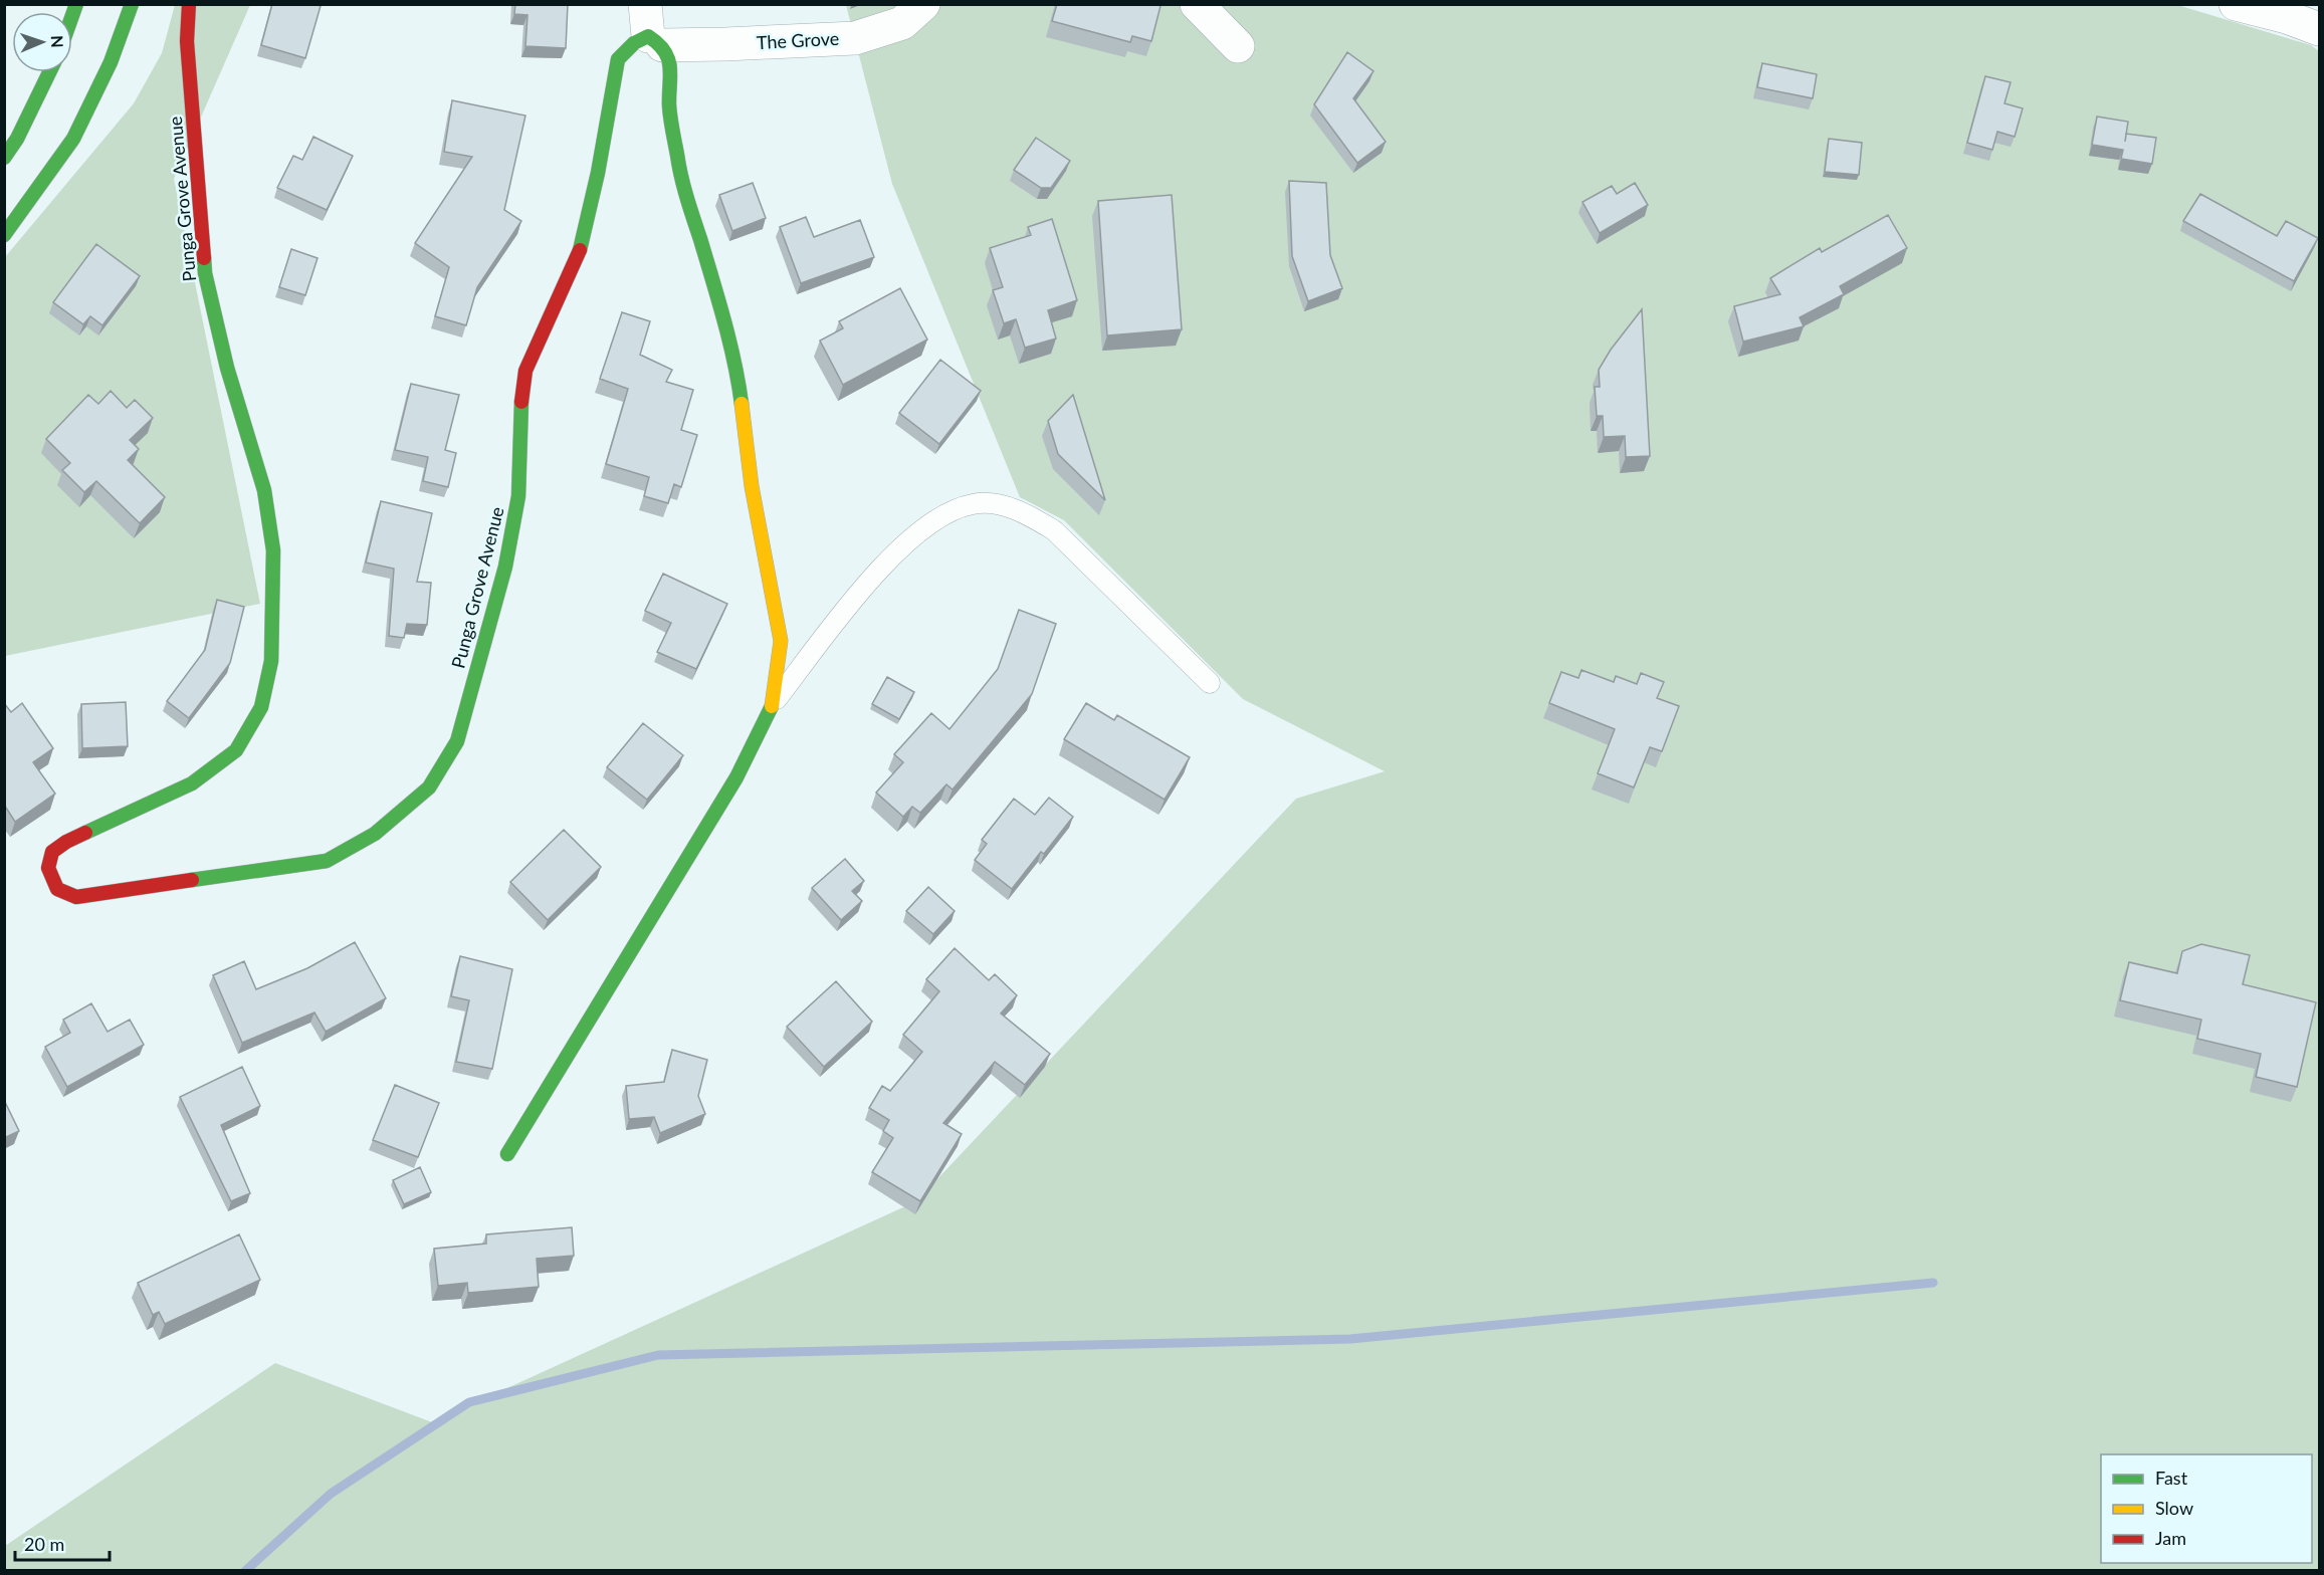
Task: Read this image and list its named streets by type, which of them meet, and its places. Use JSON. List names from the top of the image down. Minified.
{"streets":{"street":["The Grove","Punga Grove Avenue"]},"crossings":[["The Grove","Punga Grove Avenue"]],"legend":["Fast","Slow","Jam"],"scale_bar":"20 m","north":"right"}
